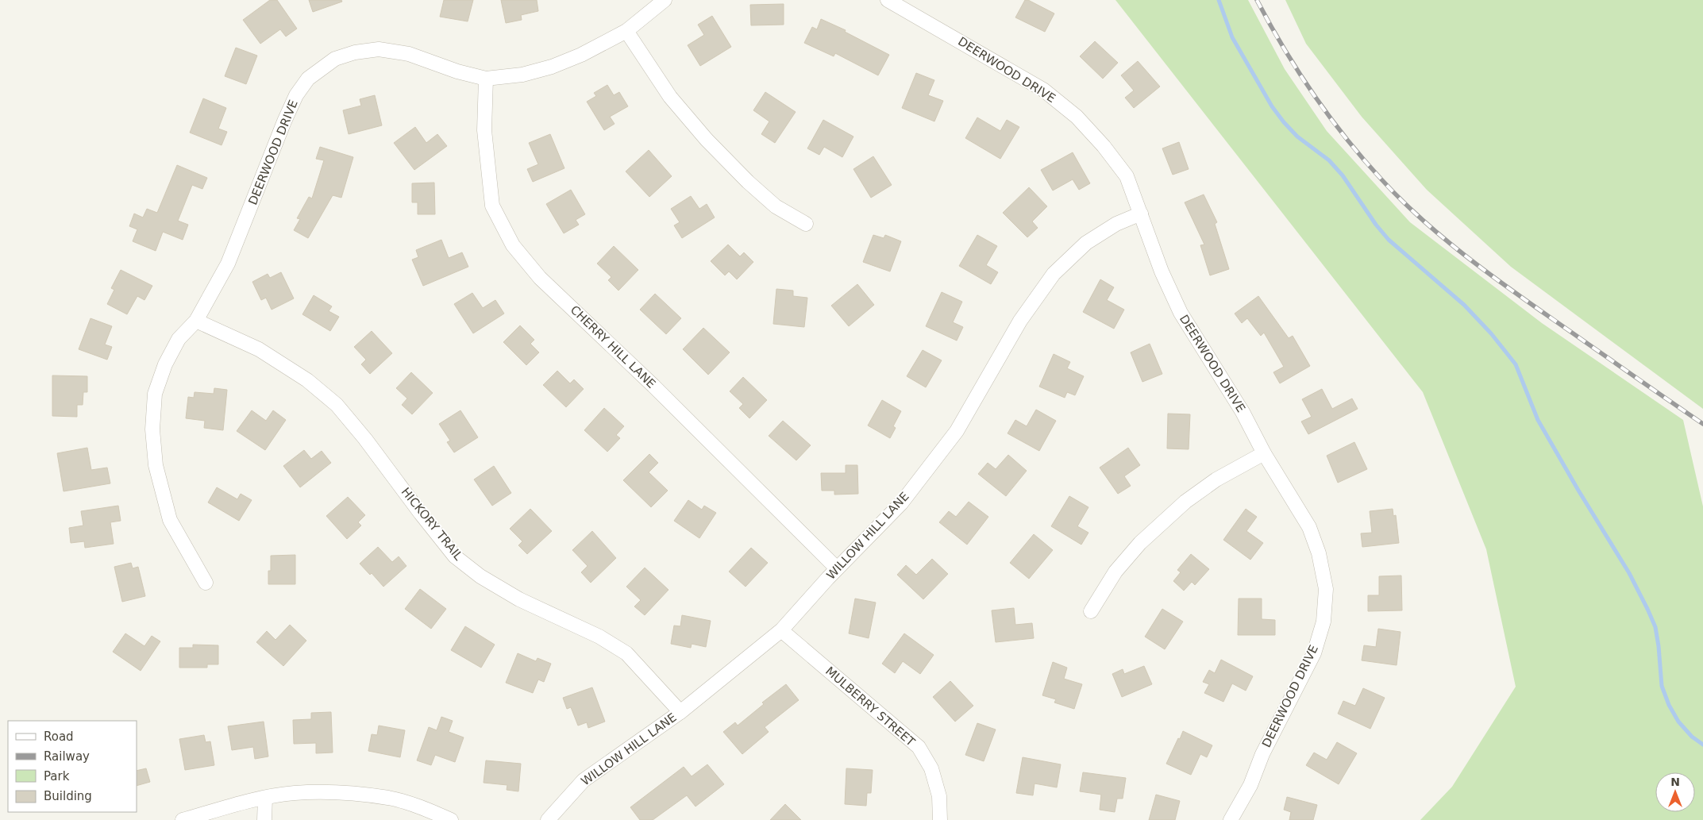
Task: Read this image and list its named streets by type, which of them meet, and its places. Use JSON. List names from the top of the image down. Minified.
{"streets":{"street":["DEERWOOD DRIVE","CHERRY HILL LANE","HICKORY TRAIL","WILLOW HILL LANE","MULBERRY STREET"]},"crossings":[["DEERWOOD DRIVE","CHERRY HILL LANE"],["DEERWOOD DRIVE","HICKORY TRAIL"],["DEERWOOD DRIVE","WILLOW HILL LANE"],["CHERRY HILL LANE","WILLOW HILL LANE"],["HICKORY TRAIL","WILLOW HILL LANE"],["WILLOW HILL LANE","MULBERRY STREET"]],"legend":["Road","Railway","Park","Building"],"north":"top"}
